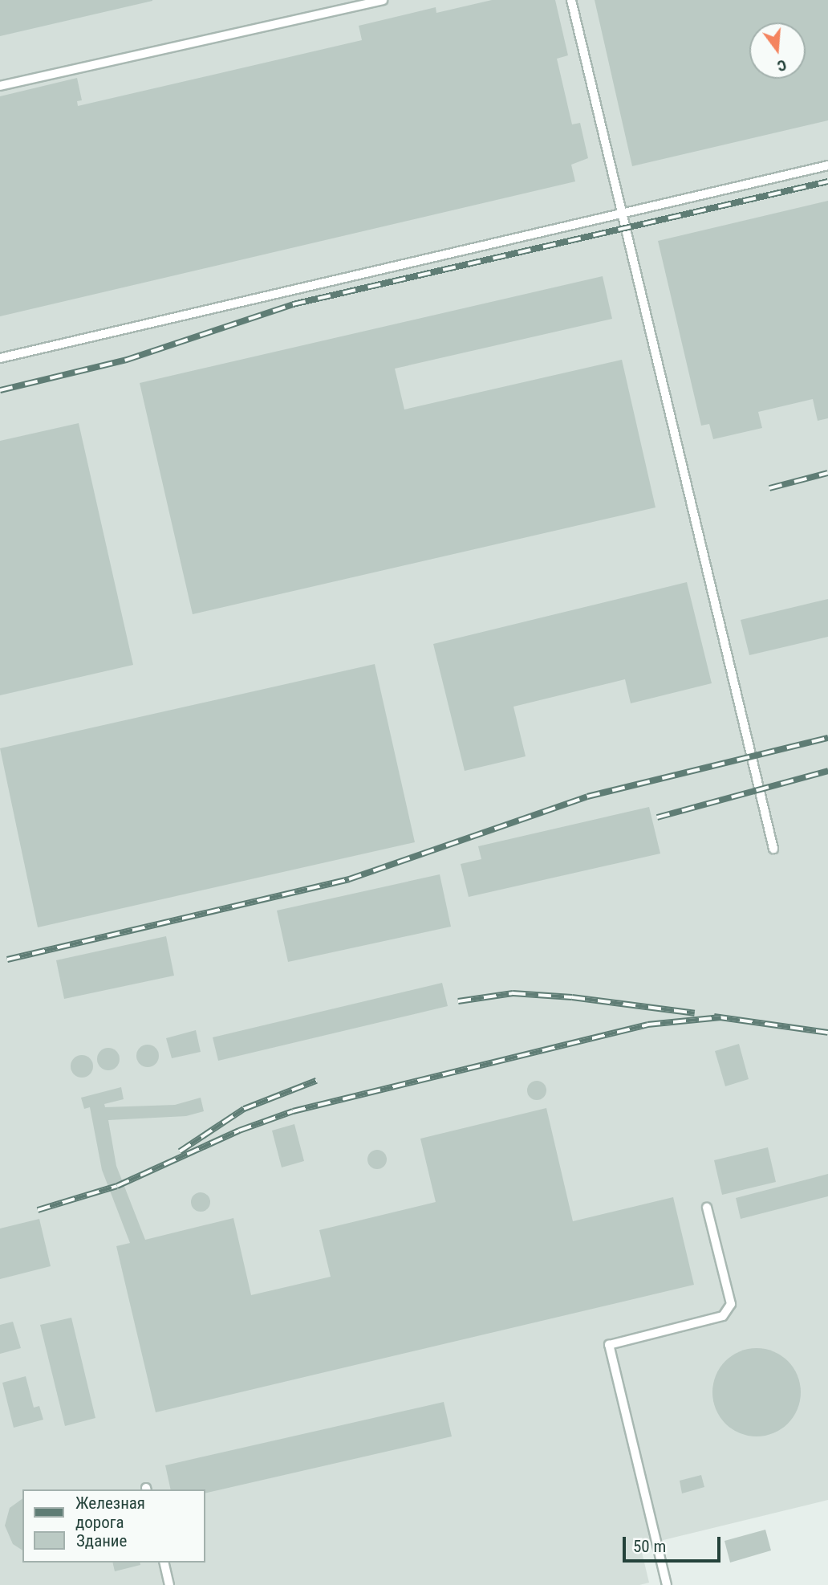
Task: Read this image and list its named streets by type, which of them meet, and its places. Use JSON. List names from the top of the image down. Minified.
{"legend":["Железная дорога","Здание"],"scale_bar":"50 m","north":"bottom"}
